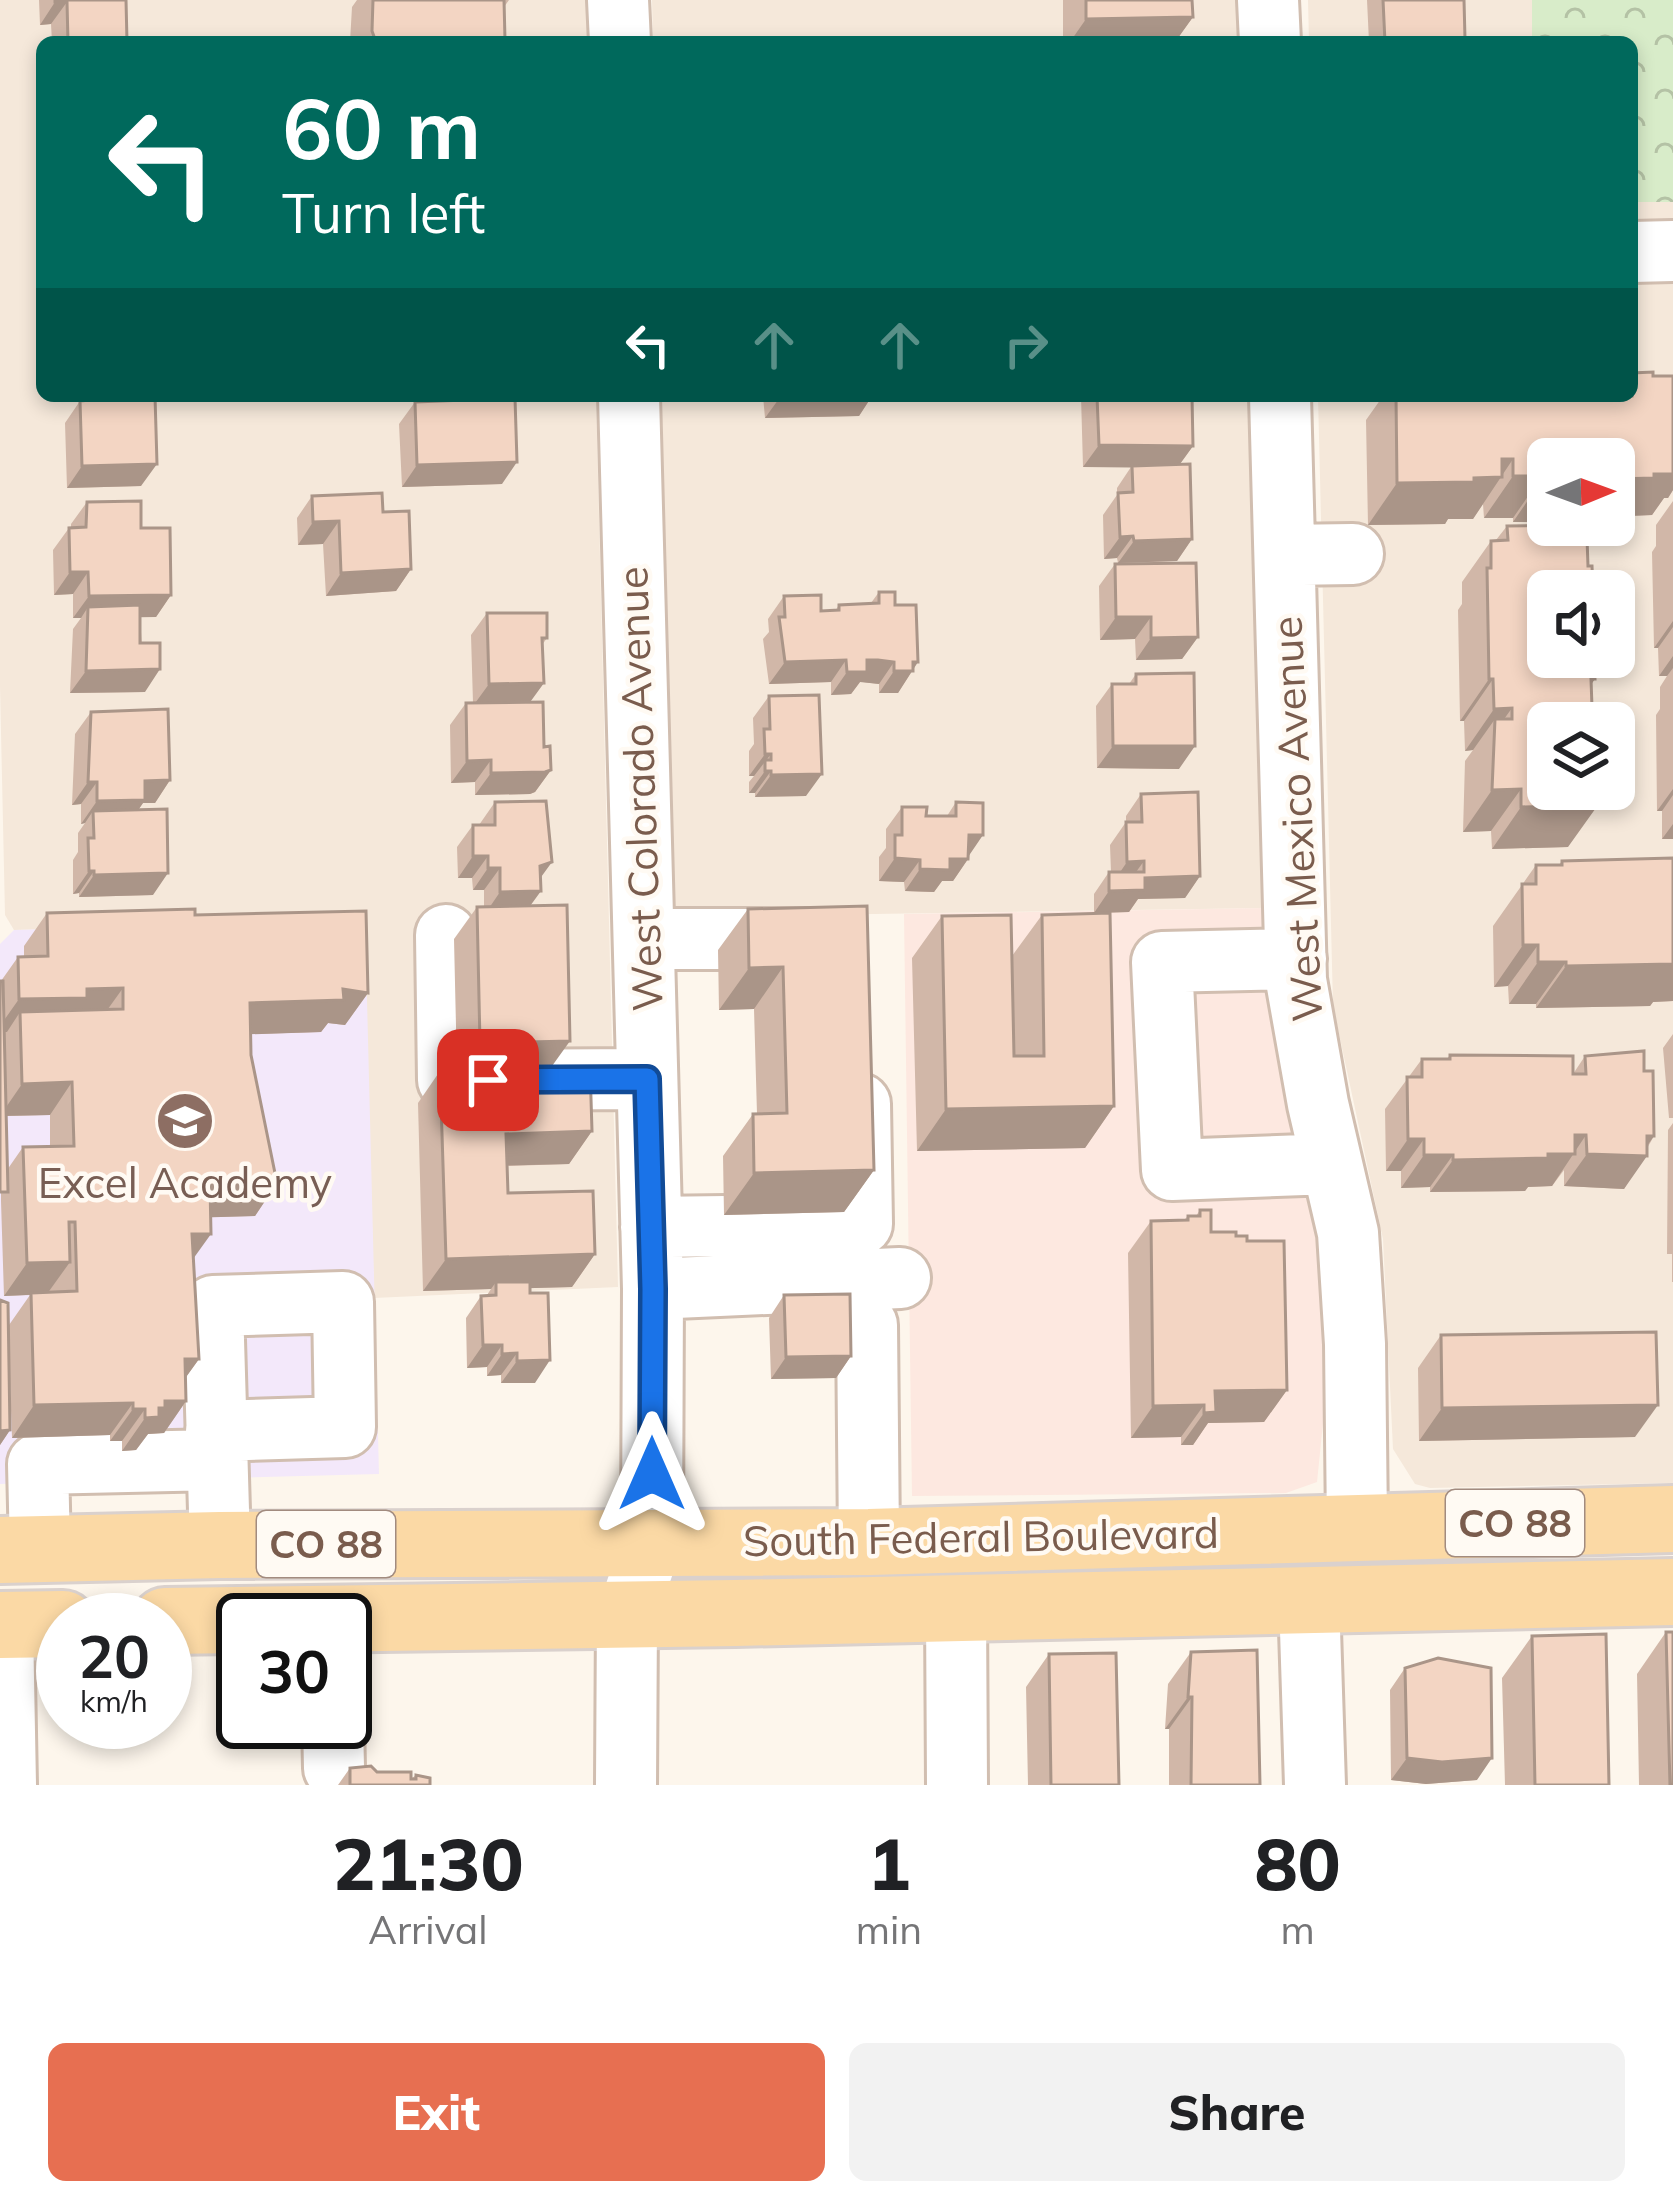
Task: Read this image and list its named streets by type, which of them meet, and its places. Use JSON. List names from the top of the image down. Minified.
{"streets":{"main road":["CO 88","South Federal Boulevard"],"street":["West Colorado Avenue","West Mexico Avenue"]},"crossings":[["West Colorado Avenue","South Federal Boulevard"],["West Mexico Avenue","South Federal Boulevard"]],"places":{"school or university":["Excel Academy"]},"north":"right","page":{"turn":["60 m","Turn left"],"speed":"20 km/h","limit":"30","eta":["21:30","Arrival","1","min","80","m"],"buttons":["Exit","Share"]}}
